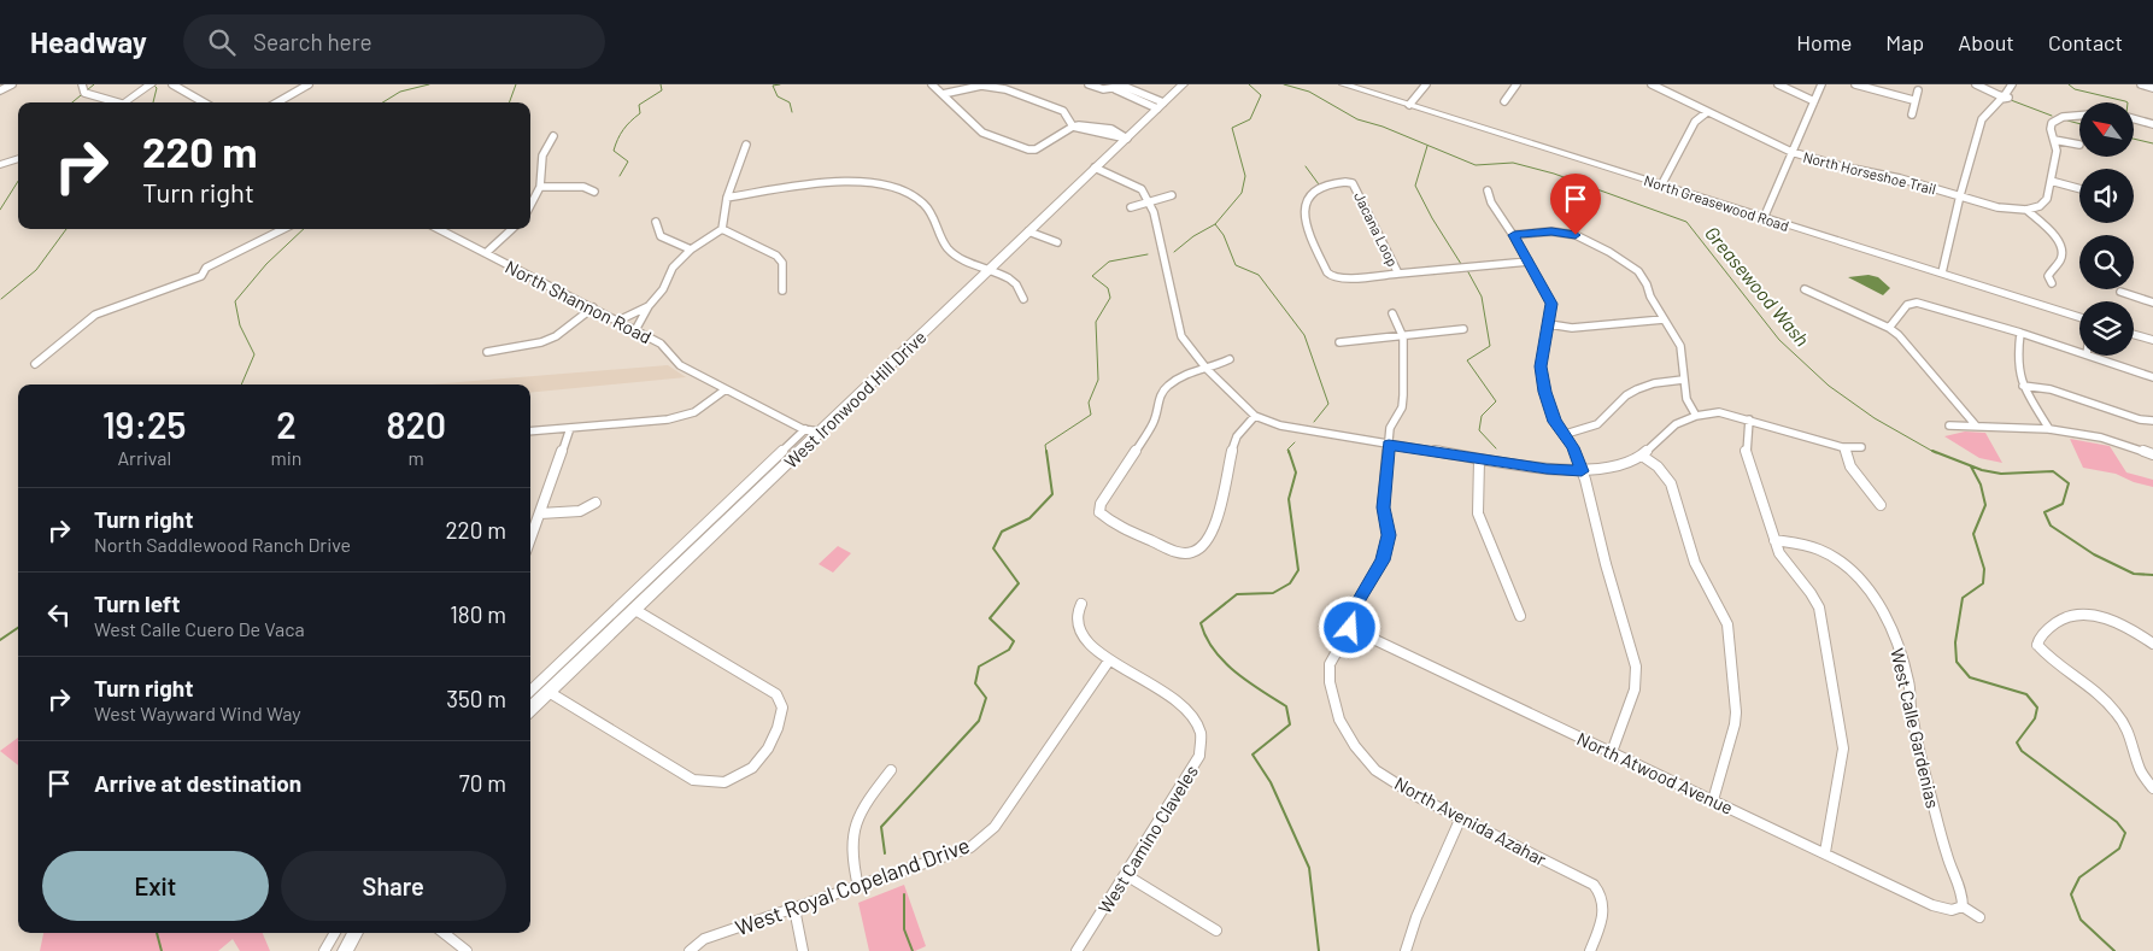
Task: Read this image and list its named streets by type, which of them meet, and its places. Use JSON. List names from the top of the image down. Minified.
{"streets":{"street":["North Horseshoe Trail","North Greasewood Road","Jacana Loop","North Shannon Road","West Ironwood Hill Drive","West Calle Gardenias","North Atwood Avenue","North Avenida Azahar","West Camino Claveles","West Royal Copeland Drive"]},"crossings":[["North Shannon Road","West Ironwood Hill Drive"],["West Calle Gardenias","North Atwood Avenue"],["North Atwood Avenue","North Avenida Azahar"],["West Camino Claveles","West Royal Copeland Drive"]],"water":["Greasewood Wash"],"north":"top left","page":{"header":"Headway","search":"Search here","nav":["Home","Map","About","Contact"],"turn":["220 m","Turn right"],"eta":["19:25","Arrival","2","min","820","m"],"list":[{"name":"Turn right","note":"North Saddlewood Ranch Drive","value":"220 m"},{"name":"Turn left","note":"West Calle Cuero De Vaca","value":"180 m"},{"name":"Turn right","note":"West Wayward Wind Way","value":"350 m"},{"name":"Arrive at destination","value":"70 m"}],"buttons":["Exit","Share"]}}
